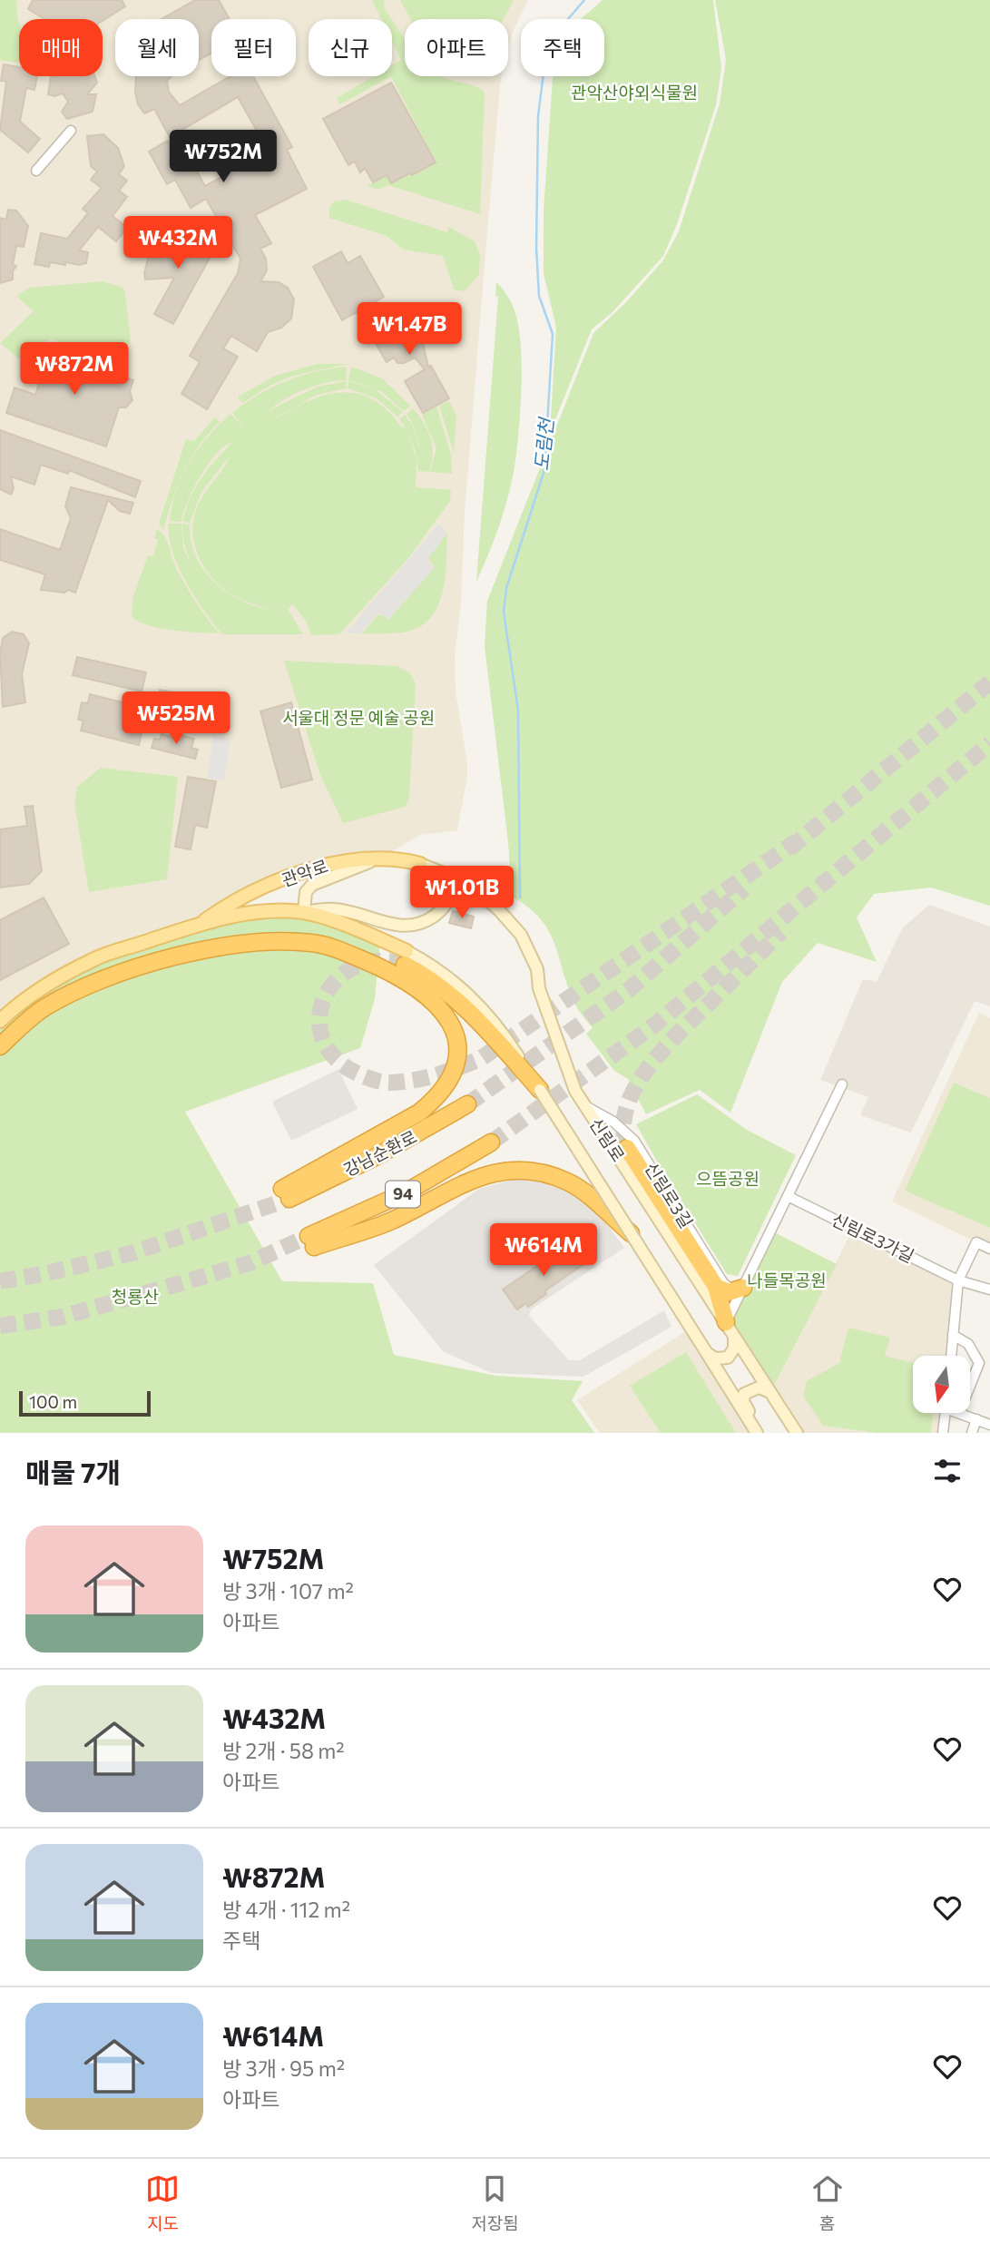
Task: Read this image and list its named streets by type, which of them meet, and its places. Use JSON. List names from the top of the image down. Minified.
{"streets":{"highway":["강남순환로","94"],"main road":["관악로","신림로"],"street":["신림로3길","신림로3가길"]},"crossings":[["관악로","신림로"],["신림로","94"],["신림로","신림로3길"]],"water":["도림천"],"parks":["관악산야외식물원","서울대 정문 예술 공원","으뜸공원","나들목공원","청룡산"],"scale_bar":"100 m","north":"bottom","page":{"chip":["매매","월세","필터","신규","아파트","주택"],"price":["₩752M","₩432M","₩1.47B","₩872M","₩525M","₩1.01B","₩614M"],"scale":"100 m","heading":"매물 7개","list":[{"name":"₩752M","note":"방 3개 · 107 m² · 아파트"},{"name":"₩432M","note":"방 2개 · 58 m² · 아파트"},{"name":"₩872M","note":"방 4개 · 112 m² · 주택"},{"name":"₩614M","note":"방 3개 · 95 m² · 아파트"}],"tabs":["지도","저장됨","홈"]}}
